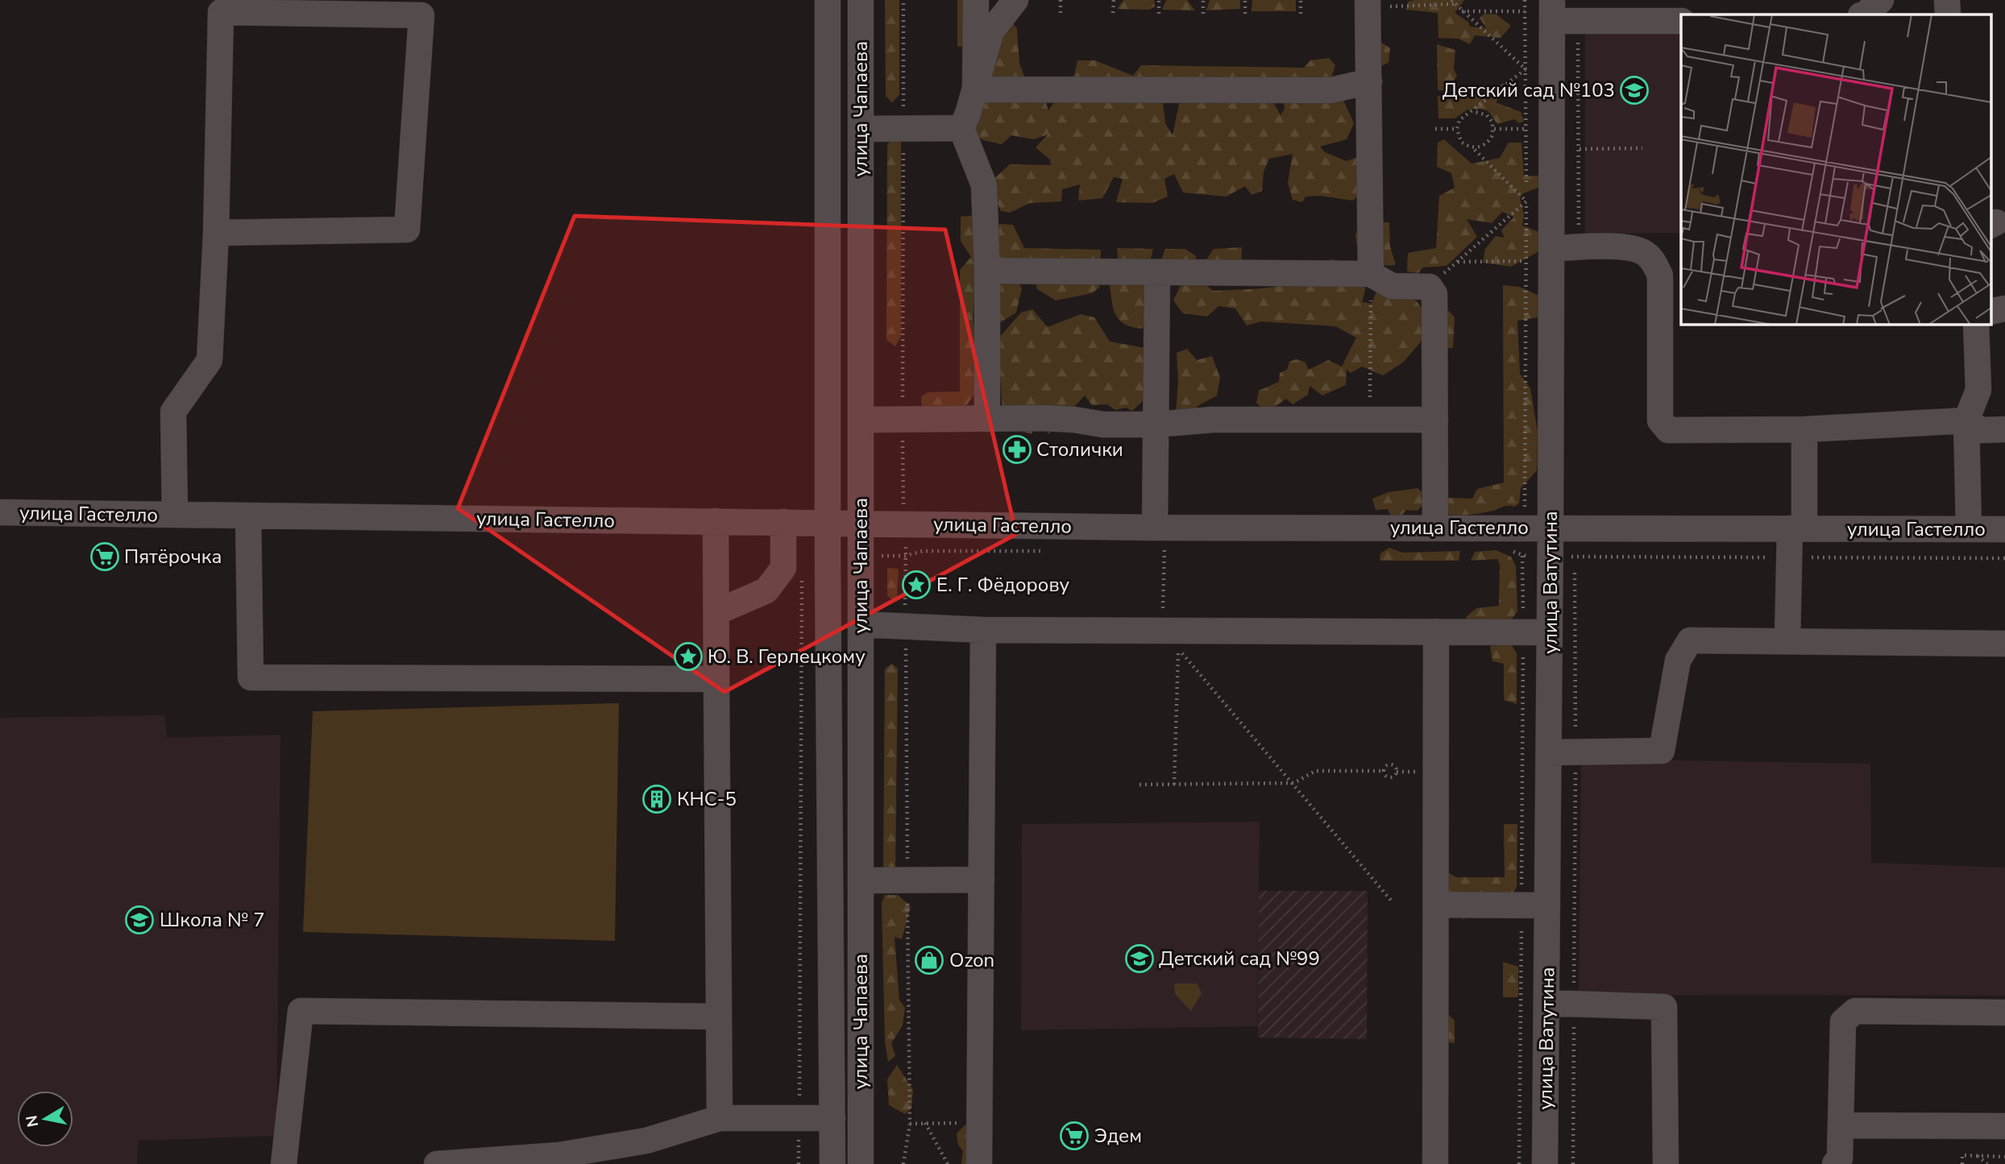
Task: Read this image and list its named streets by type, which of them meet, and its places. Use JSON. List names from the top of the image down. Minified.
{"streets":{"street":["улица Чапаева","улица Гастелло","улица Ватутина"]},"crossings":[["улица Чапаева","улица Гастелло"],["улица Гастелло","улица Ватутина"]],"places":{"school or university":["Детский сад №103","Школа № 7","Детский сад №99"],"pharmacy":["Столички"],"supermarket":["Пятёрочка","Эдем"],"place":["Е. Г. Фёдорову","Ю. В. Герлецкому"],"building":["КНС-5"],"shop":["Ozon"]},"north":"left"}
